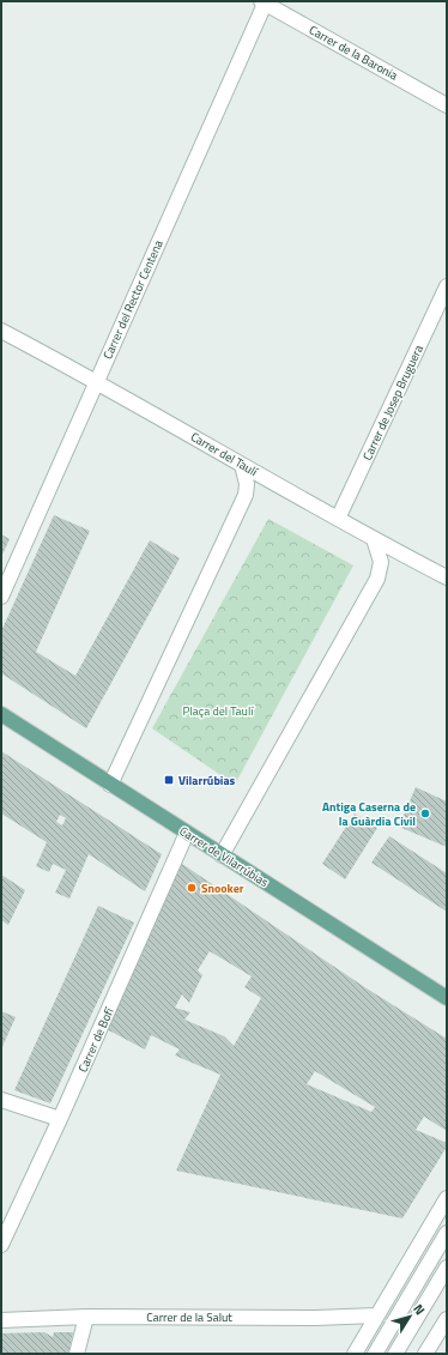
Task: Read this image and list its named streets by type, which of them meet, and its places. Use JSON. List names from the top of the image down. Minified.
{"streets":{"main road":["Carrer de Vilarrúbias"],"street":["Carrer de la Baronia","Carrer del Rector Centena","Carrer de Josep Bruguera","Carrer del Taulí","Carrer de Bofí","Carrer de la Salut"]},"crossings":[["Carrer de la Baronia","Carrer del Rector Centena"],["Carrer del Rector Centena","Carrer del Taulí"],["Carrer de Josep Bruguera","Carrer del Taulí"],["Carrer de Vilarrúbias","Carrer de Bofí"]],"parks":["Plaça del Taulí"],"places":{"transit":["Vilarrúbias"],"other":["Antiga Caserna de la Guàrdia Civil","Snooker"]},"north":"top right"}
